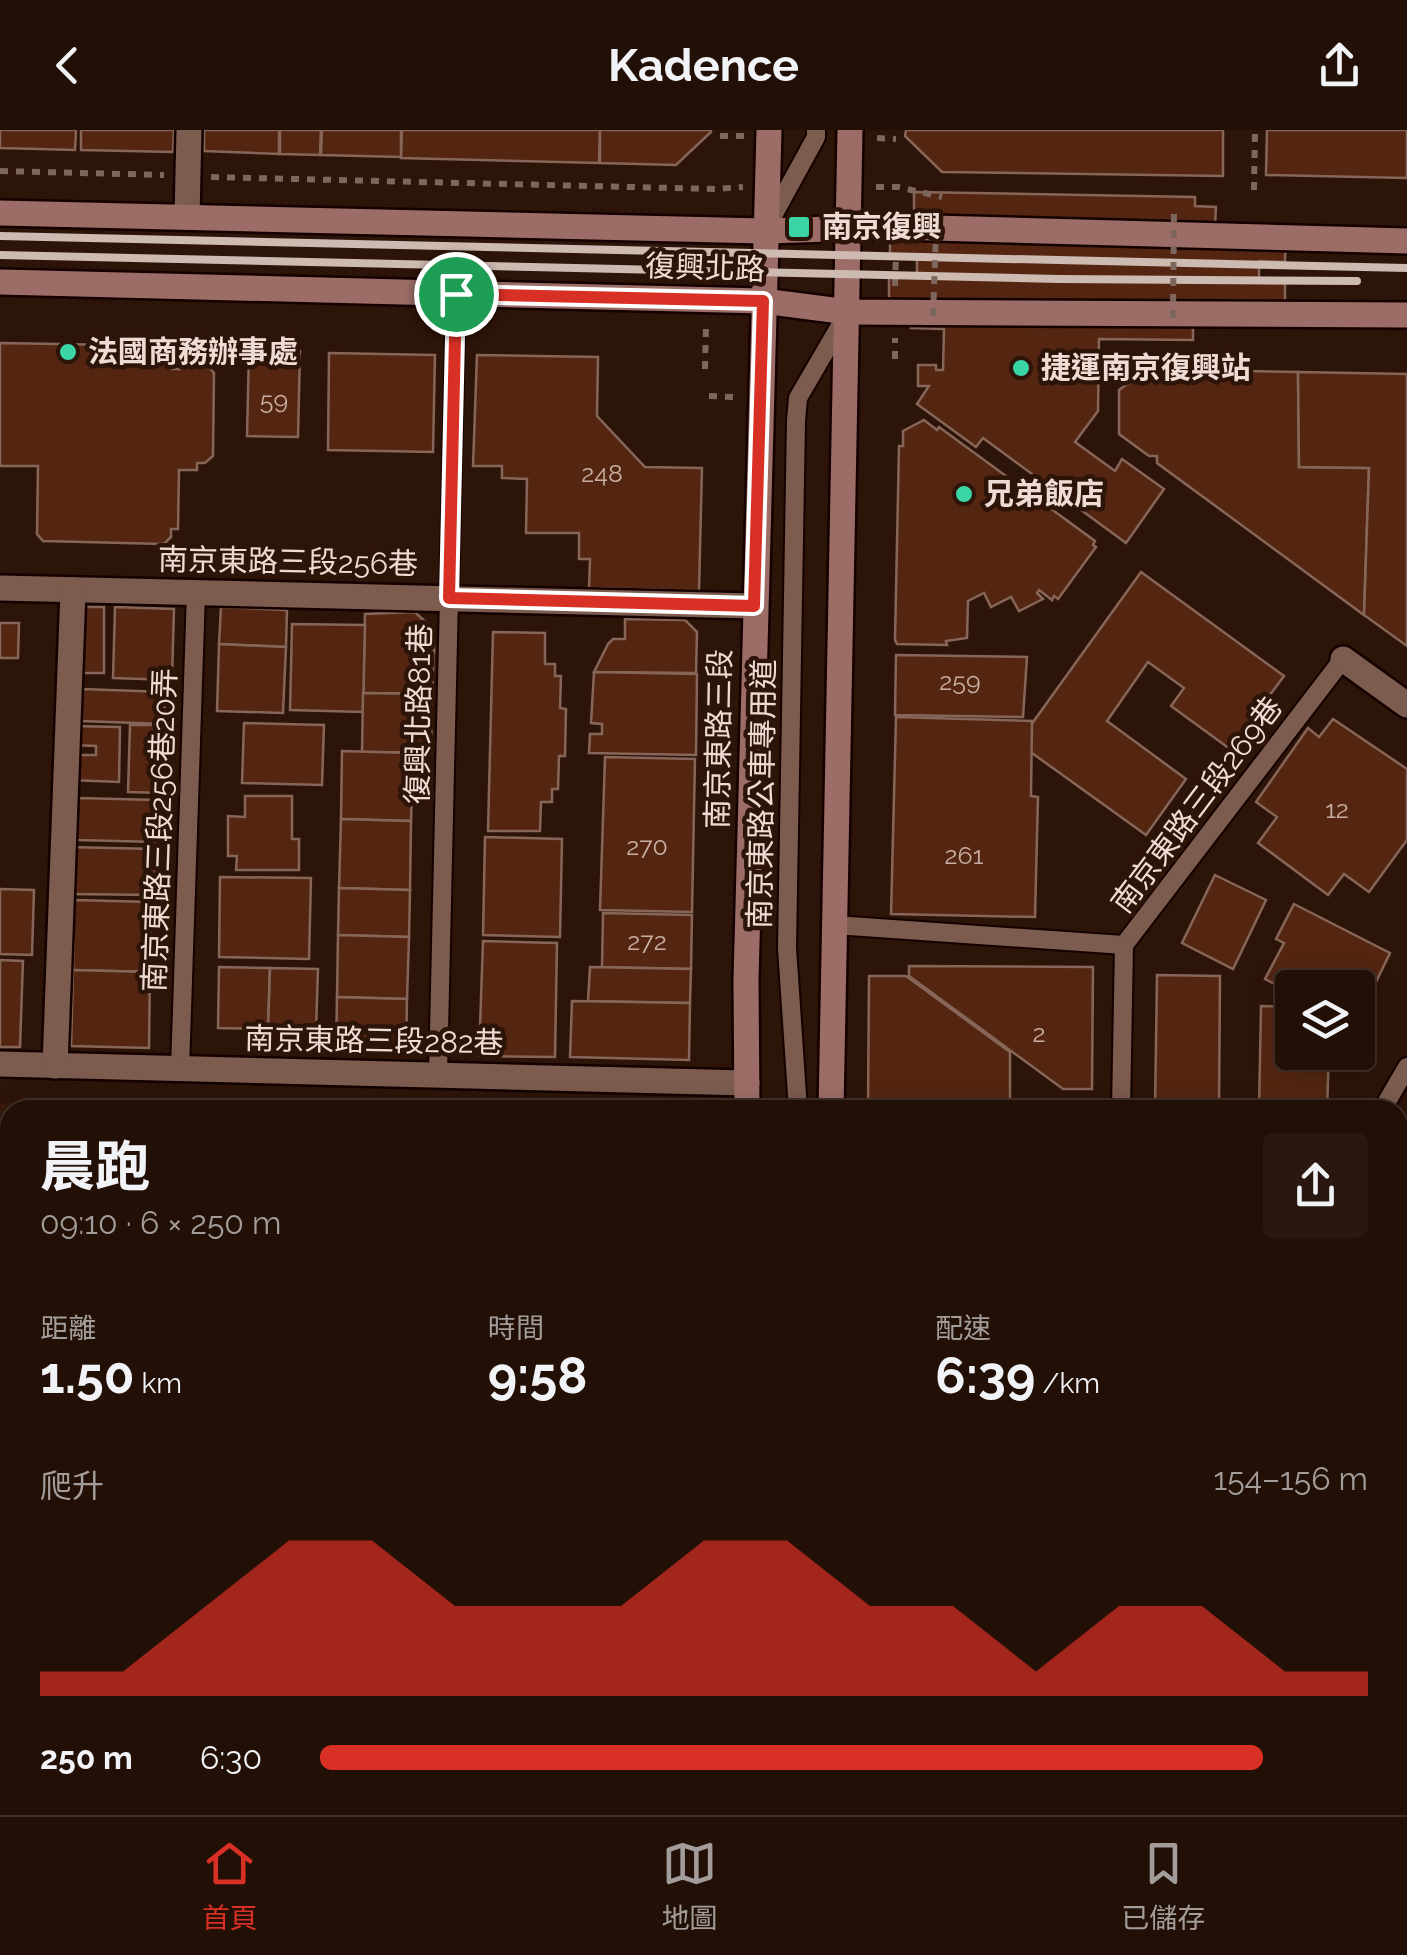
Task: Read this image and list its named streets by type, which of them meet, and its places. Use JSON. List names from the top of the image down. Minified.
{"streets":{"main road":["復興北路","南京東路三段"],"street":["南京東路三段256巷","南京東路三段282巷"],"lane":["復興北路81巷","南京東路公車專用道","南京東路三段269巷","南京東路三段256巷20弄"]},"crossings":[["復興北路","復興北路81巷"],["復興北路","南京東路三段"],["復興北路","南京東路公車專用道"],["南京東路三段256巷","復興北路81巷"],["南京東路三段256巷","南京東路三段"],["南京東路三段256巷","南京東路三段256巷20弄"],["復興北路81巷","南京東路三段282巷"],["南京東路三段","南京東路三段282巷"],["南京東路三段256巷20弄","南京東路三段282巷"]],"places":{"transit":["南京復興"],"other":["法國商務辦事處","捷運南京復興站","兄弟飯店"]},"house_numbers":["59","248","259","12","270","261","272","2"],"page":{"header":"Kadence","heading":["晨跑","09:10 · 6 × 250 m"],"stats":[["距離","1.50 km"],["時間","9:58"],["配速","6:39 /km"]],"chart":["爬升","154–156 m"],"list":[{"name":"250 m","note":"6:30"}],"tabs":["首頁","地圖","已儲存"]}}
